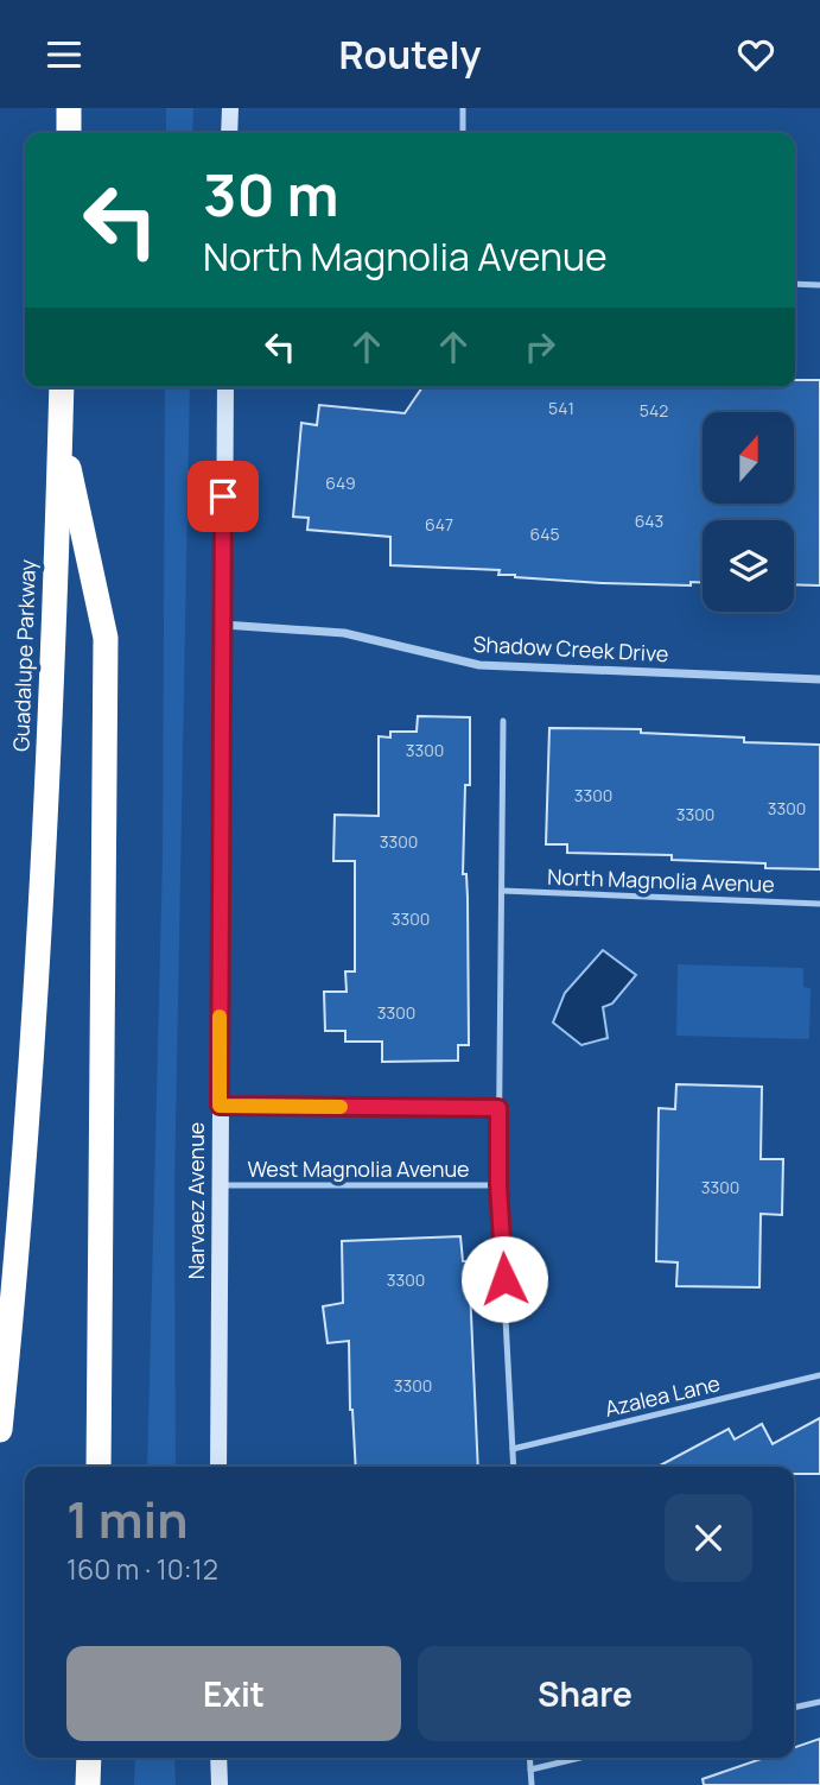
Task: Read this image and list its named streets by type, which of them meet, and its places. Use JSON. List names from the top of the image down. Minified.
{"streets":{"highway":["Guadalupe Parkway"],"main road":["Narvaez Avenue"],"street":["Shadow Creek Drive"],"lane":["North Magnolia Avenue","West Magnolia Avenue","Azalea Lane"]},"crossings":[["Shadow Creek Drive","Narvaez Avenue"],["West Magnolia Avenue","Narvaez Avenue"],["West Magnolia Avenue","Azalea Lane"]],"house_numbers":["541","542","649","643","647","645","3300","3300","3300","3300","3300","3300","3300","3300","3300","3300"],"north":"top","page":{"header":"Routely","turn":["30 m","North Magnolia Avenue"],"heading":["1 min","160 m · 10:12"],"buttons":["Exit","Share"]}}
